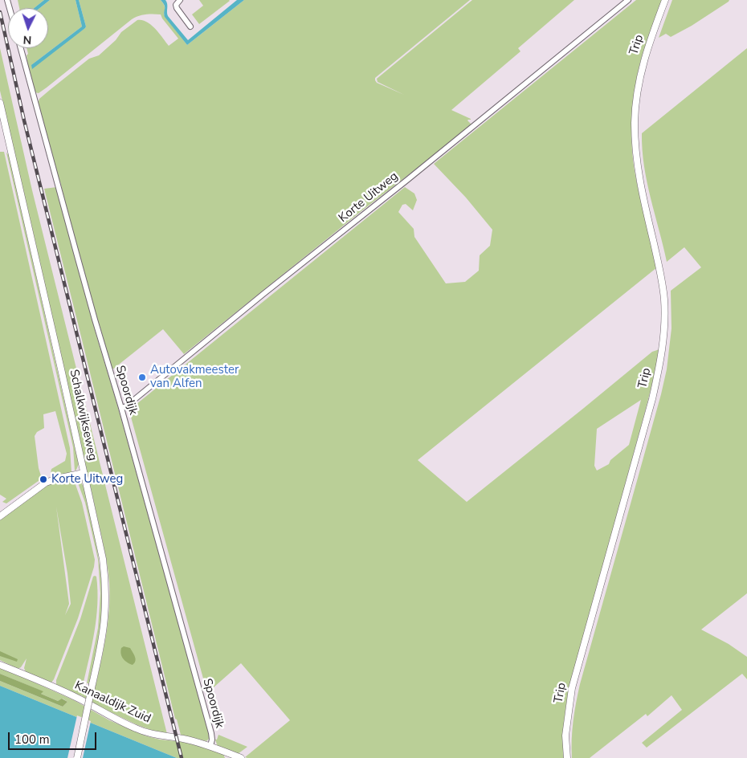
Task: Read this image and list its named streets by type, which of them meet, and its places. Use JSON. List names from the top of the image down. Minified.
{"streets":{"street":["Trip","Korte Uitweg","Spoordijk","Schalkwijkseweg","Kanaaldijk Zuid"]},"crossings":[["Korte Uitweg","Spoordijk"],["Spoordijk","Kanaaldijk Zuid"]],"places":["Autovakmeester van Alfen","Korte Uitweg"],"scale_bar":"100 m","north":"bottom"}
